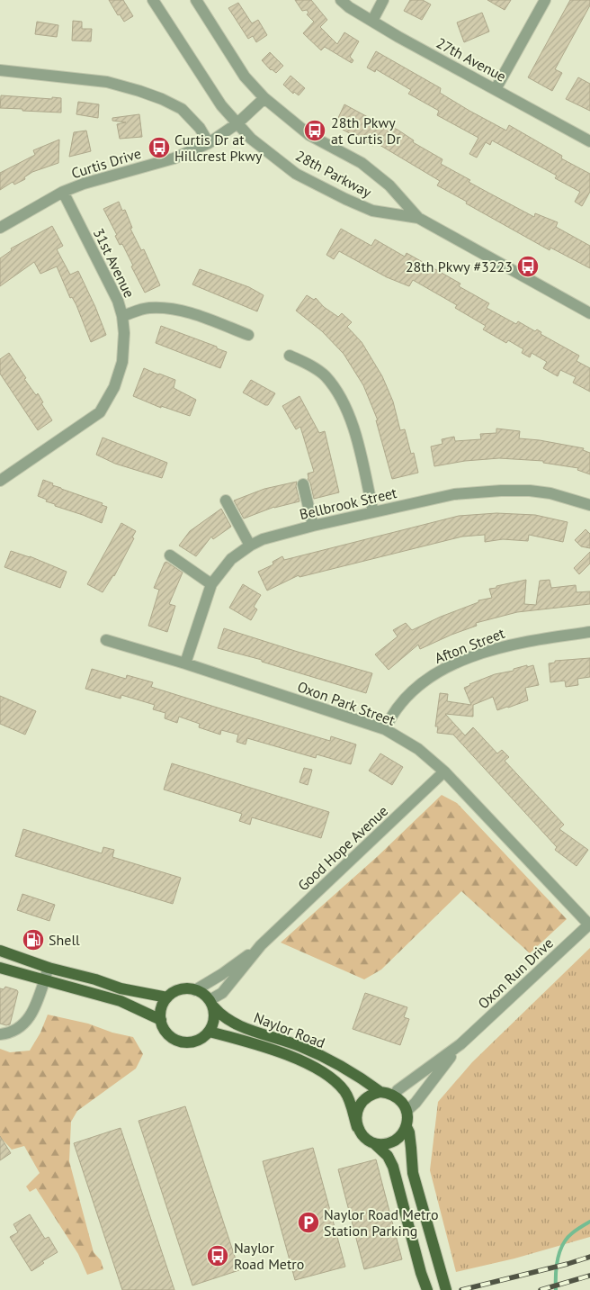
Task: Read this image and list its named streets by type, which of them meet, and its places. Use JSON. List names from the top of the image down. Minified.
{"streets":{"main road":["Naylor Road"],"street":["27th Avenue","Curtis Drive","28th Parkway","31st Avenue","Bellbrook Street","Afton Street","Oxon Park Street","Good Hope Avenue","Oxon Run Drive"]},"crossings":[["Curtis Drive","28th Parkway"],["Curtis Drive","31st Avenue"],["Bellbrook Street","Oxon Park Street"],["Afton Street","Oxon Park Street"],["Oxon Park Street","Good Hope Avenue"],["Oxon Park Street","Oxon Run Drive"],["Good Hope Avenue","Naylor Road"],["Oxon Run Drive","Naylor Road"]],"places":{"bus stop":["28th Pkwy at Curtis Dr","Curtis Dr at Hillcrest Pkwy","28th Pkwy #3223","Naylor Road Metro"],"fuel station":["Shell"],"parking":["Naylor Road Metro Station Parking"]}}
